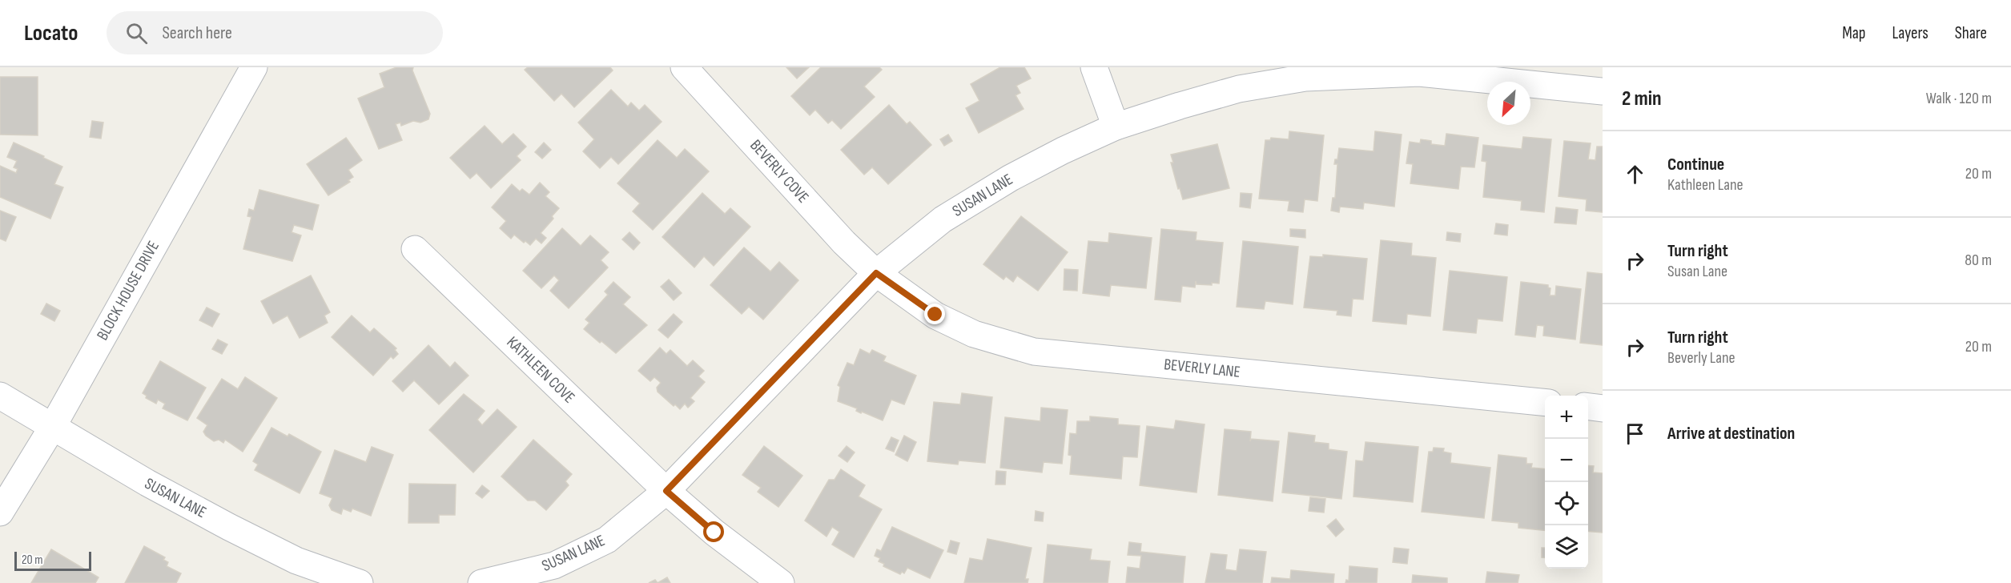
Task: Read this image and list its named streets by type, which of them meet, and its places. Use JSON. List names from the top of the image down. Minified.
{"streets":{"street":["BEVERLY COVE","SUSAN LANE","BLOCK HOUSE DRIVE","BEVERLY LANE","KATHLEEN COVE"]},"crossings":[["BEVERLY COVE","SUSAN LANE"],["BEVERLY COVE","BEVERLY LANE"],["SUSAN LANE","BLOCK HOUSE DRIVE"],["SUSAN LANE","BEVERLY LANE"],["SUSAN LANE","KATHLEEN COVE"]],"scale_bar":"20 m","north":"bottom left","page":{"header":"Locato","search":"Search here","nav":["Map","Layers","Share"],"heading":["2 min","Walk · 120 m"],"list":[["Continue","Kathleen Lane","20 m"],["Turn right","Susan Lane","80 m"],["Turn right","Beverly Lane","20 m"],"Arrive at destination"],"map_buttons":["+","−"],"scale":"20 m"}}
